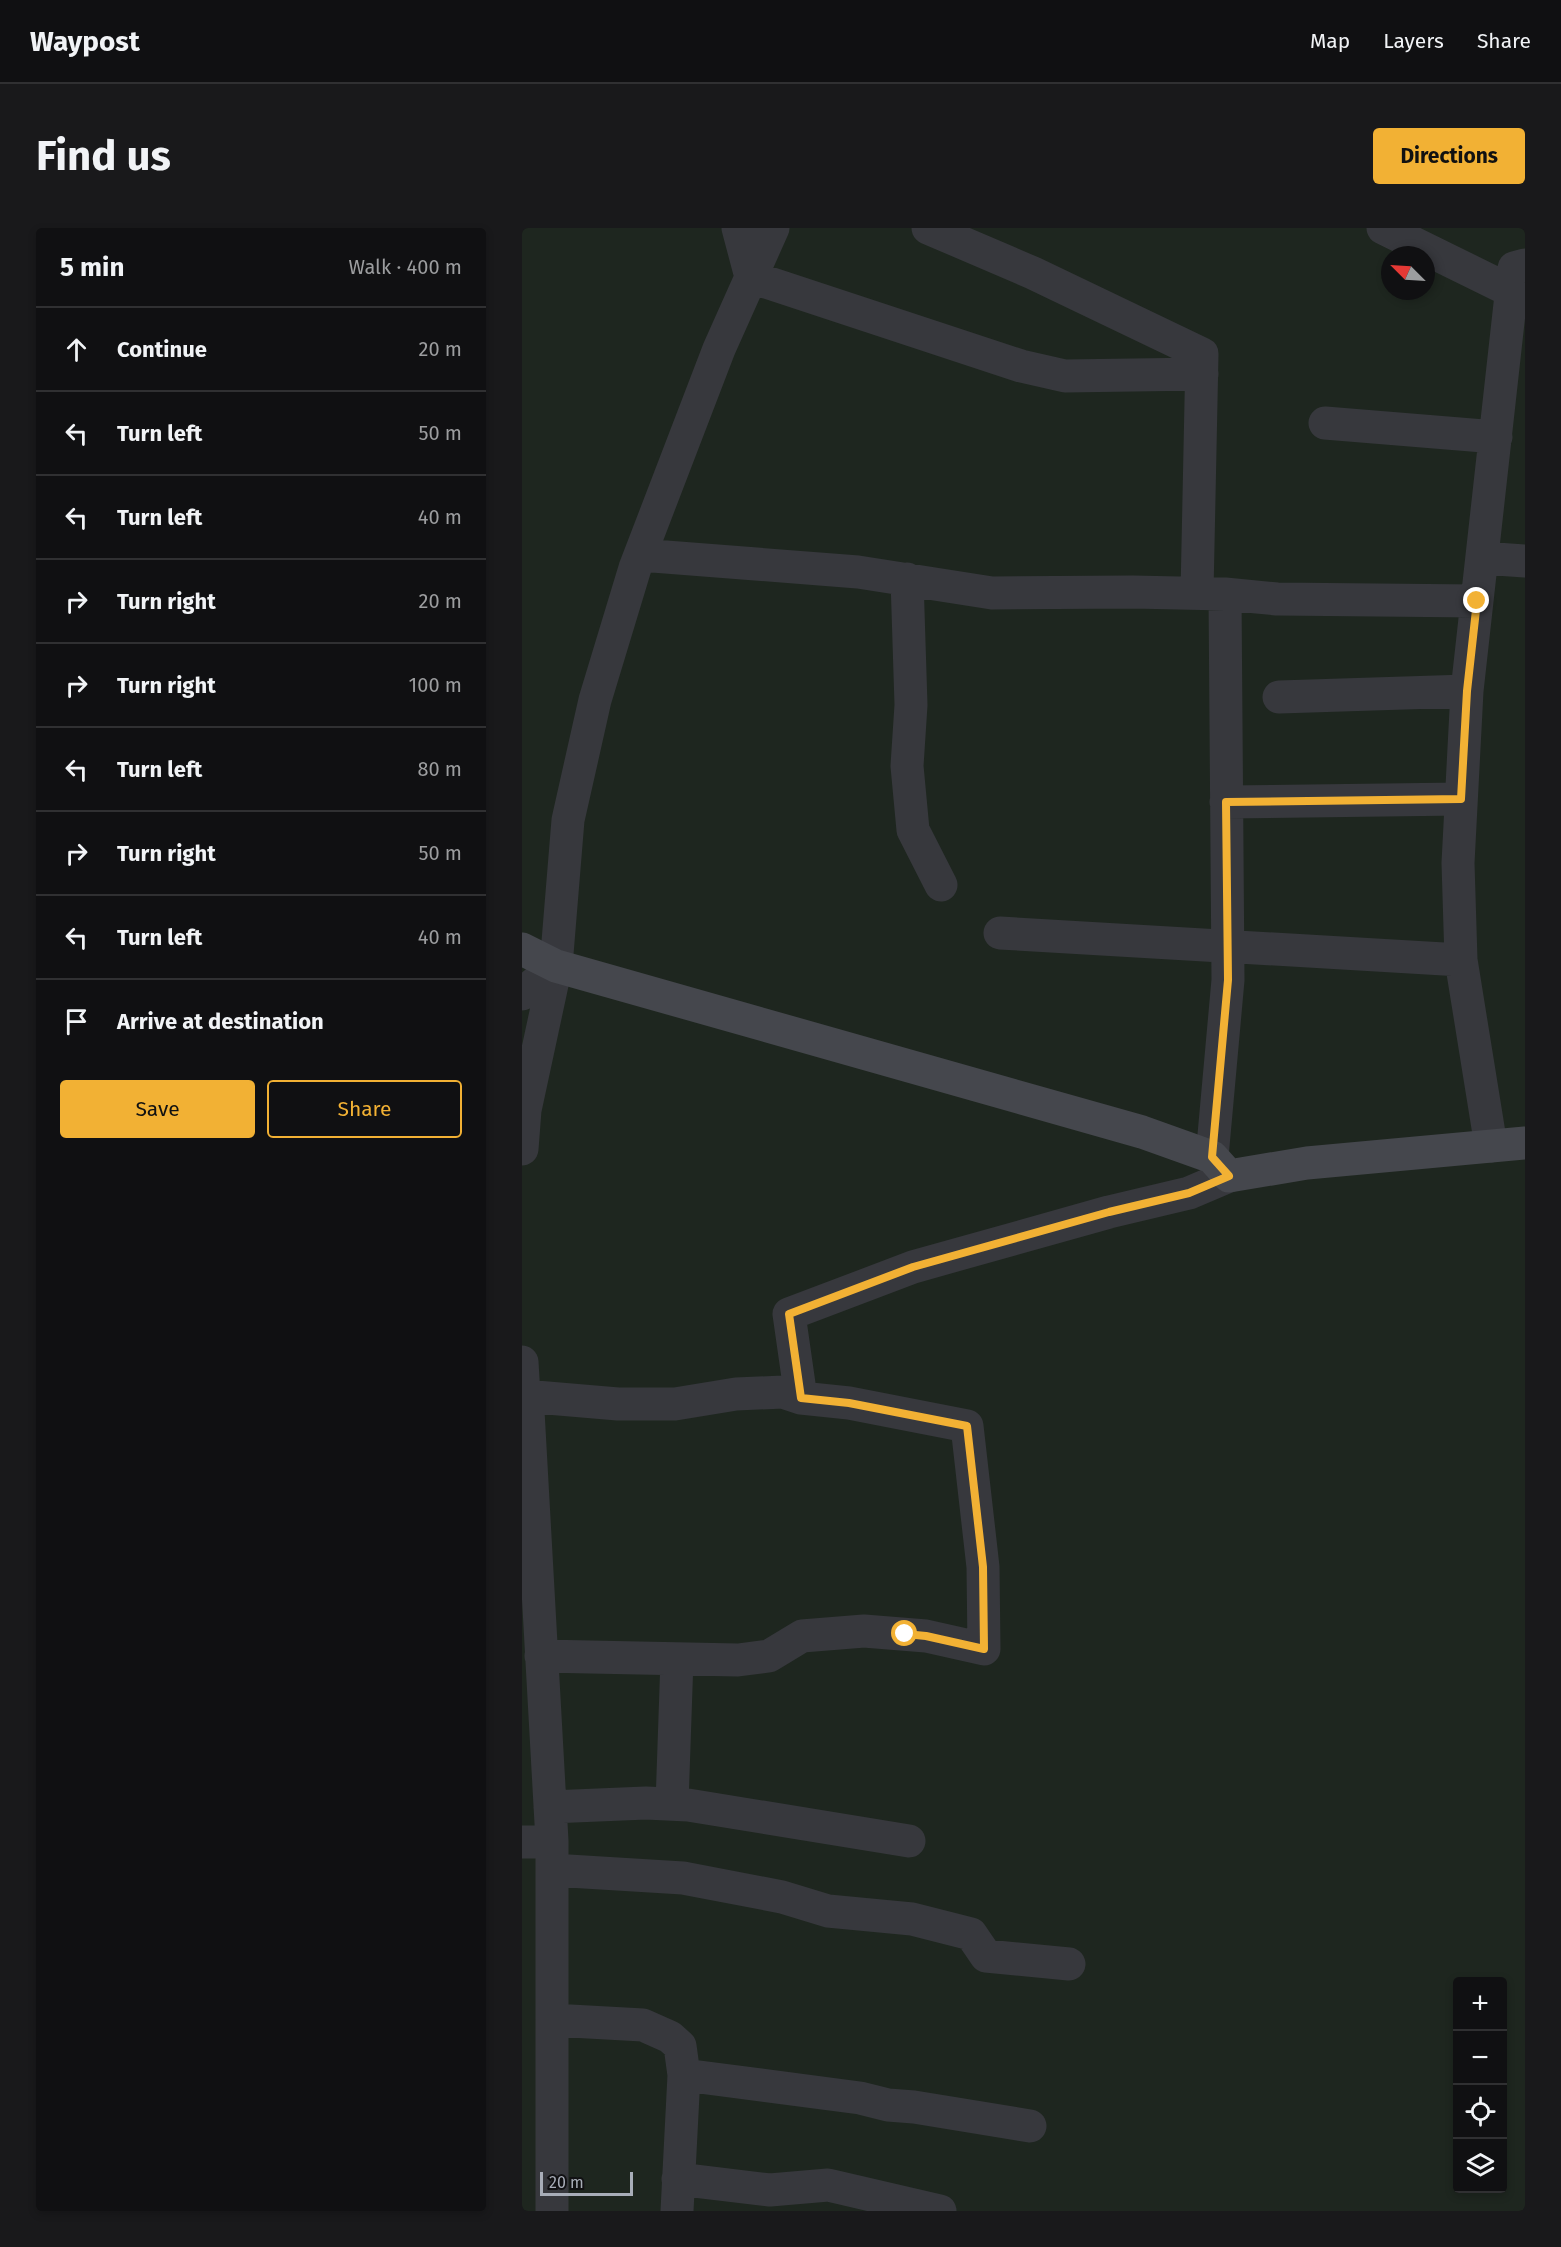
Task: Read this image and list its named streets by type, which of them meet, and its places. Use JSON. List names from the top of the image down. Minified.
{"scale_bar":"20 m","north":"top left","page":{"header":"Waypost","nav":["Map","Layers","Share"],"buttons":["Directions",["Save","Share"]],"title":"Find us","heading":["5 min","Walk · 400 m"],"list":[["Continue","20 m"],["Turn left","50 m"],["Turn left","40 m"],["Turn right","20 m"],["Turn right","100 m"],["Turn left","80 m"],["Turn right","50 m"],["Turn left","40 m"],"Arrive at destination"],"map_buttons":["+","−"],"scale":"20 m"}}
